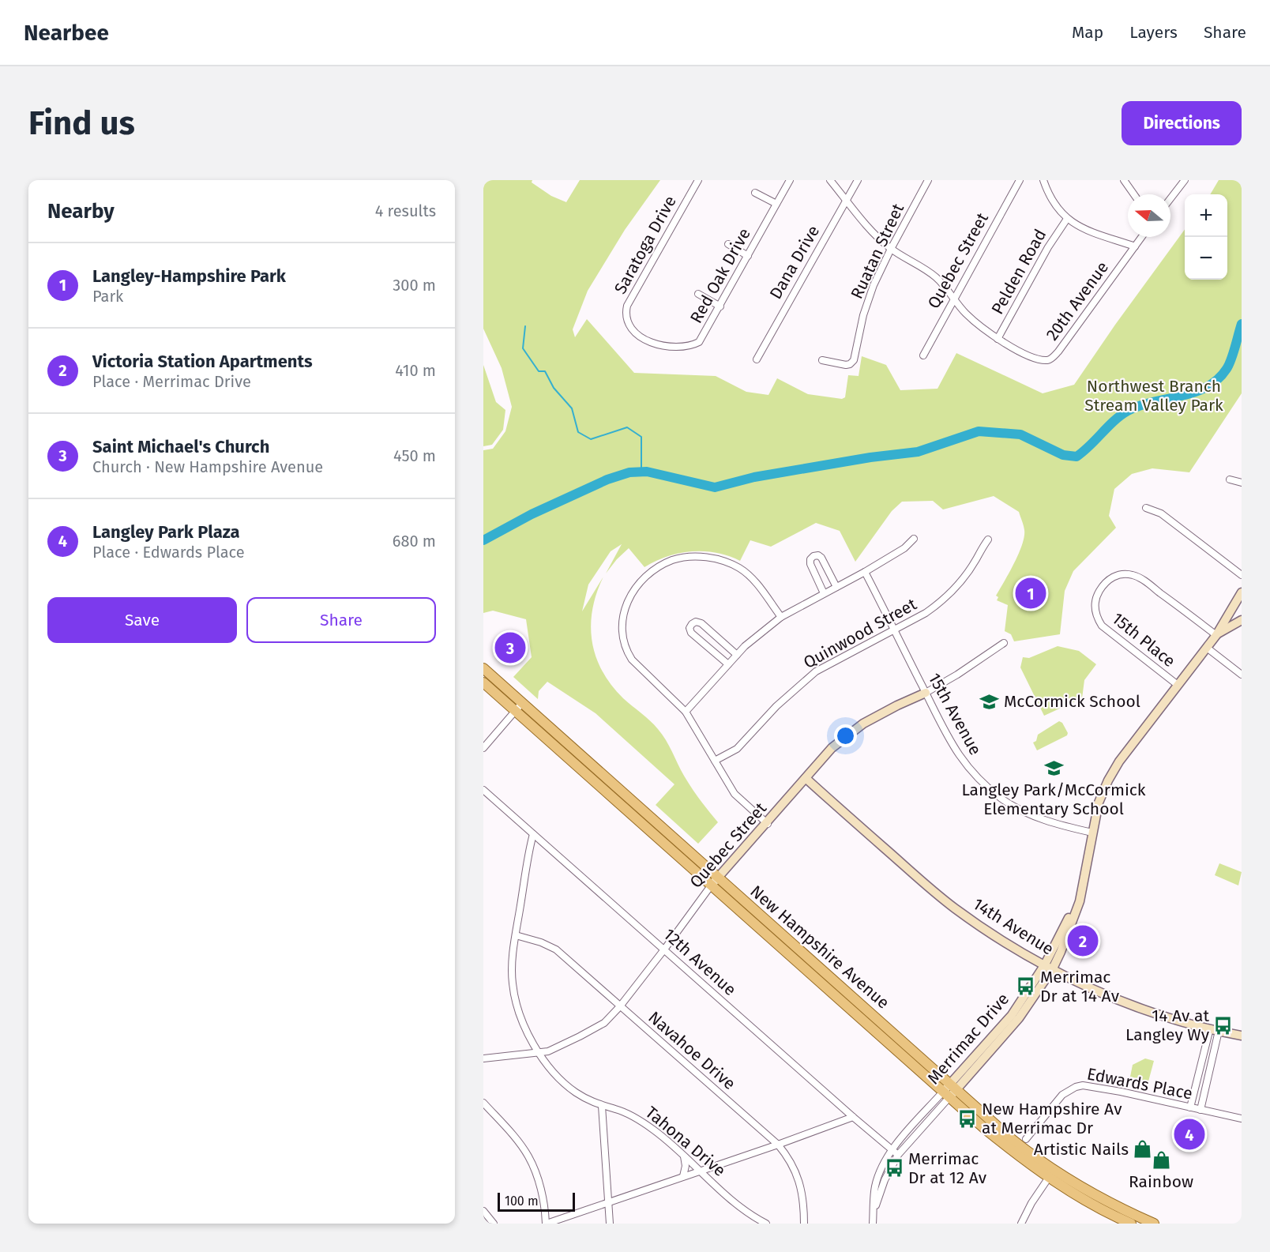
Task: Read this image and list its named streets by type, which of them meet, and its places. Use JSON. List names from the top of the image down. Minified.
{"streets":{"main road":["New Hampshire Avenue"],"street":["Saratoga Drive","Ruatan Street","Quebec Street","Dana Drive","Pelden Road","Red Oak Drive","20th Avenue","Quinwood Street","15th Place","15th Avenue","14th Avenue","12th Avenue","Merrimac Drive","Navahoe Drive","Edwards Place","Tahona Drive"]},"crossings":[["Saratoga Drive","Red Oak Drive"],["Ruatan Street","20th Avenue"],["Quebec Street","20th Avenue"],["Quebec Street","15th Avenue"],["Quebec Street","14th Avenue"],["Quebec Street","New Hampshire Avenue"],["Quebec Street","12th Avenue"],["Quebec Street","Navahoe Drive"],["Quebec Street","Tahona Drive"],["Dana Drive","20th Avenue"],["Pelden Road","20th Avenue"],["Quinwood Street","15th Avenue"],["15th Place","Merrimac Drive"],["15th Avenue","Merrimac Drive"],["14th Avenue","Merrimac Drive"],["New Hampshire Avenue","Merrimac Drive"],["12th Avenue","Merrimac Drive"],["12th Avenue","Tahona Drive"],["Navahoe Drive","Tahona Drive"]],"parks":["Northwest Branch Stream Valley Park"],"places":{"school or university":["McCormick School","Langley Park/McCormick Elementary School"],"bus stop":["Merrimac Dr at 14 Av","14 Av at Langley Wy","New Hampshire Av at Merrimac Dr","Merrimac Dr at 12 Av"],"shop":["Artistic Nails","Rainbow"]},"scale_bar":"100 m","north":"left","page":{"header":"Nearbee","nav":["Map","Layers","Share"],"buttons":["Directions",["Save","Share"]],"title":"Find us","heading":["Nearby","4 results"],"map_buttons":["+","−"],"list":[{"mark":"1","name":"Langley-Hampshire Park","note":"Park","value":"300 m"},{"mark":"2","name":"Victoria Station Apartments","note":"Place · Merrimac Drive","value":"410 m"},{"mark":"3","name":"Saint Michael's Church","note":"Church · New Hampshire Avenue","value":"450 m"},{"mark":"4","name":"Langley Park Plaza","note":"Place · Edwards Place","value":"680 m"}],"pins":["1","3","2","4"],"scale":"100 m"}}
